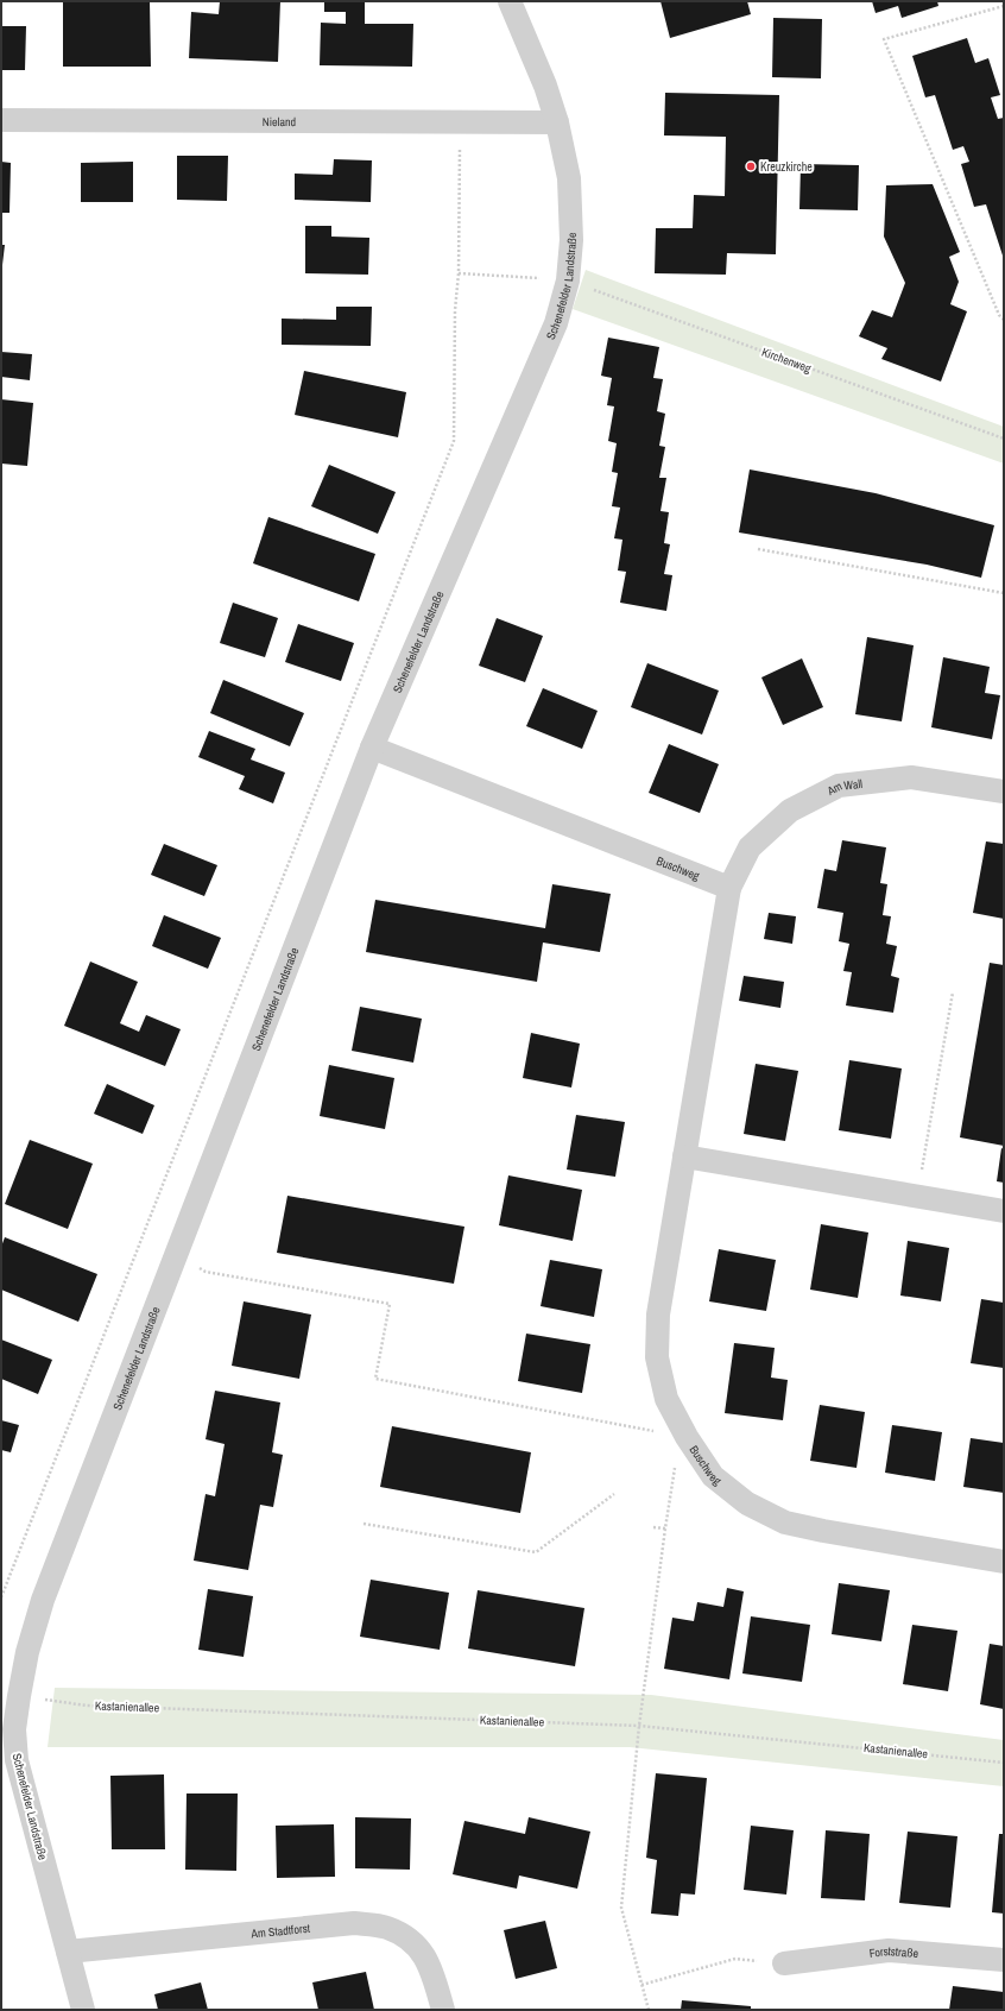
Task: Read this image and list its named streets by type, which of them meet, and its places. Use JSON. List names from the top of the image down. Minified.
{"streets":{"street":["Nieland","Schenefelder Landstraße","Am Wall","Buschweg","Am Stadtforst","Forststraße"],"path":["Kirchenweg","Kastanienallee"]},"crossings":[["Nieland","Schenefelder Landstraße"],["Schenefelder Landstraße","Kirchenweg"],["Schenefelder Landstraße","Buschweg"],["Schenefelder Landstraße","Kastanienallee"],["Schenefelder Landstraße","Am Stadtforst"],["Am Wall","Buschweg"]],"places":["Kreuzkirche"]}
